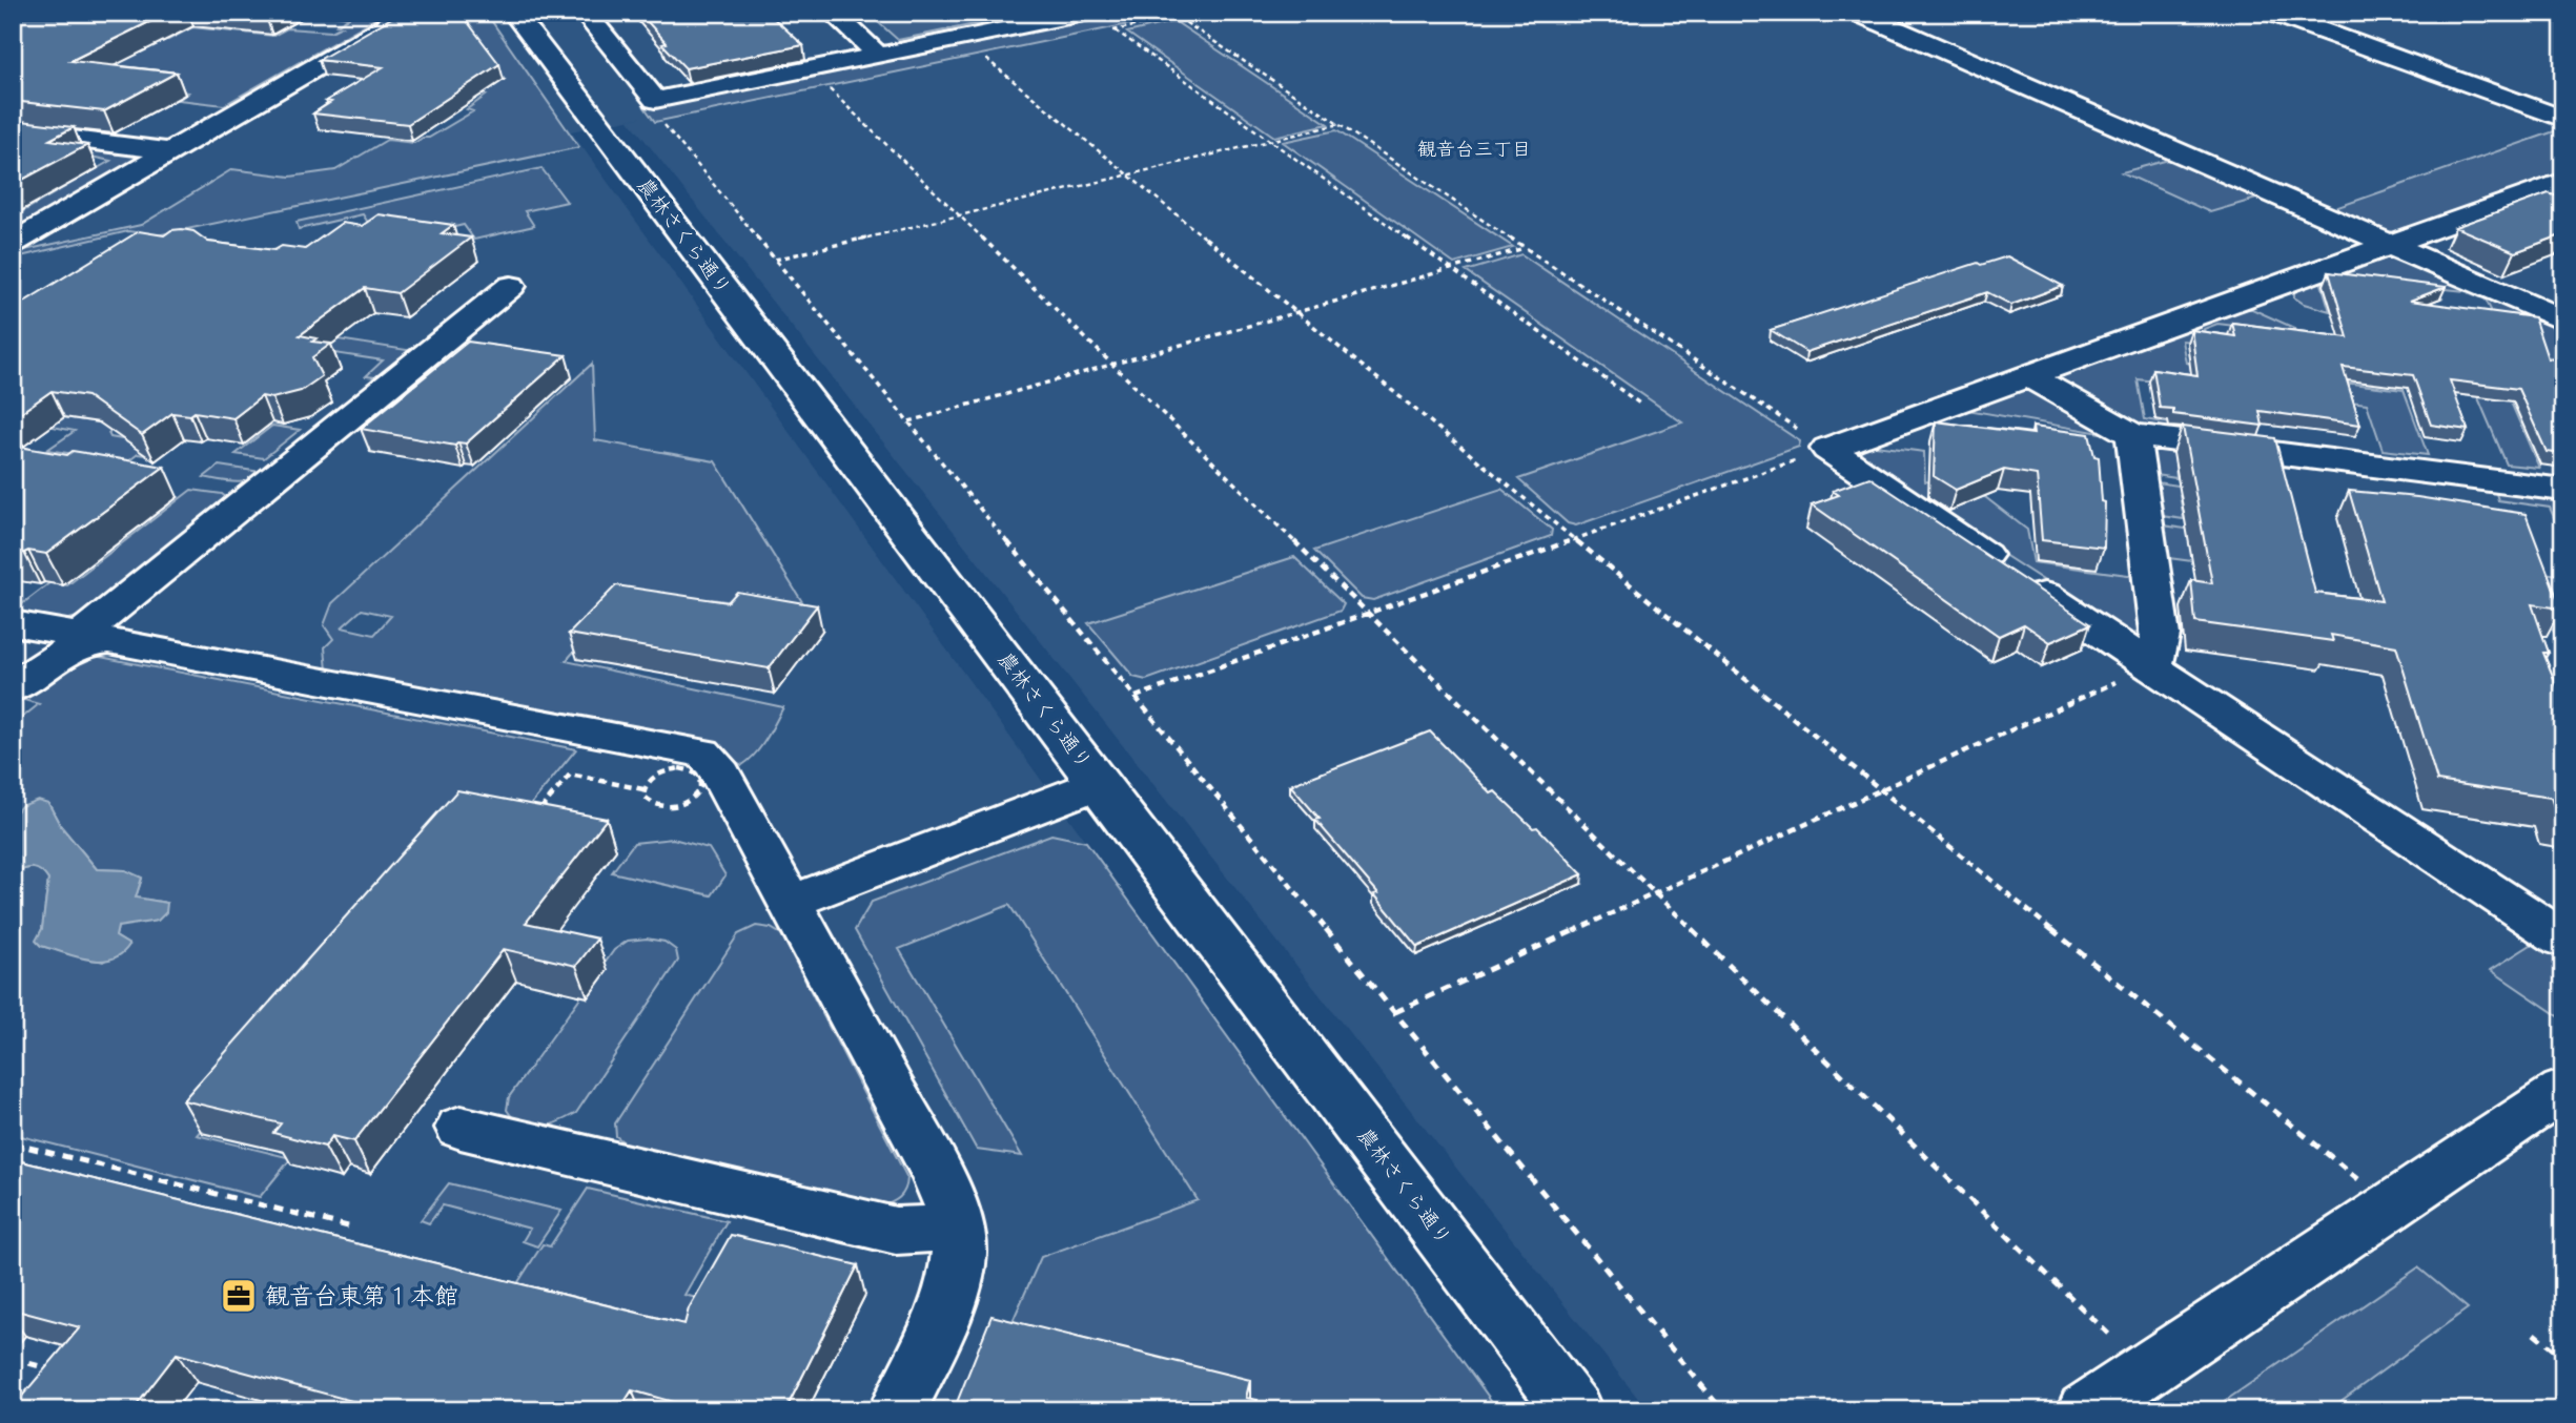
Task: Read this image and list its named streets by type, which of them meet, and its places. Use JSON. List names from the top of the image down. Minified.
{"streets":{"street":["農林さくら通り"]},"districts":["観音台三丁目"],"places":{"office":["観音台東第１本館"]}}
